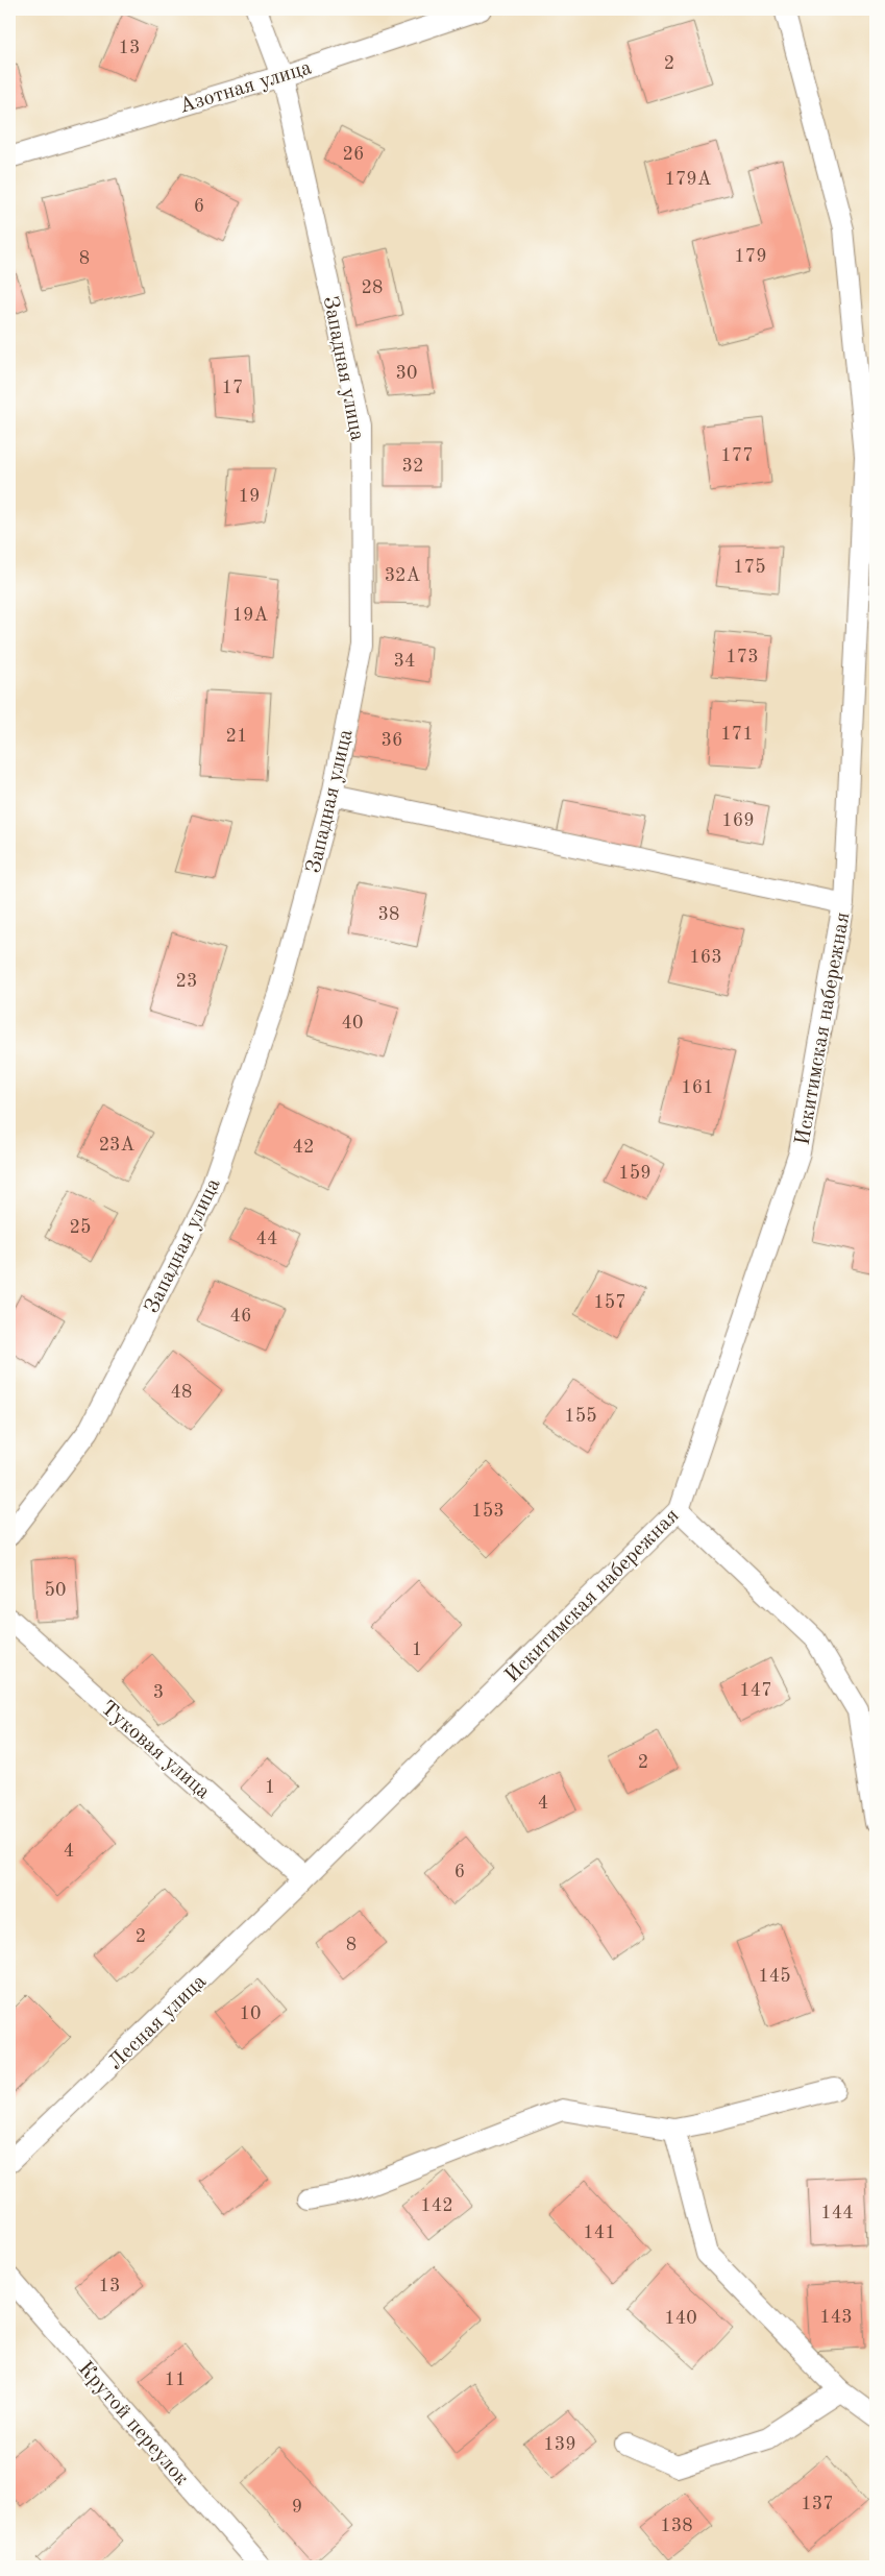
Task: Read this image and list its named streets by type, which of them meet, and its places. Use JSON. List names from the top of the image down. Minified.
{"streets":{"lane":["Азотная улица","Западная улица","Искитимская набережная","Туковая улица","Лесная улица","Крутой переулок"]},"crossings":[["Азотная улица","Западная улица"],["Искитимская набережная","Туковая улица"],["Искитимская набережная","Лесная улица"],["Туковая улица","Лесная улица"]],"house_numbers":["13","2","26","179А","6","179","8","28","30","17","177","32","19","175","32А","19А","173","34","171","21","36","169","38","163","23","40","161","23А","42","159","25","44","157","46","48","155","153","50","1","147","3","2","1","4","4","6","2","8","145","10","142","144","141","13","143","140","11","139","137","9","138"]}
